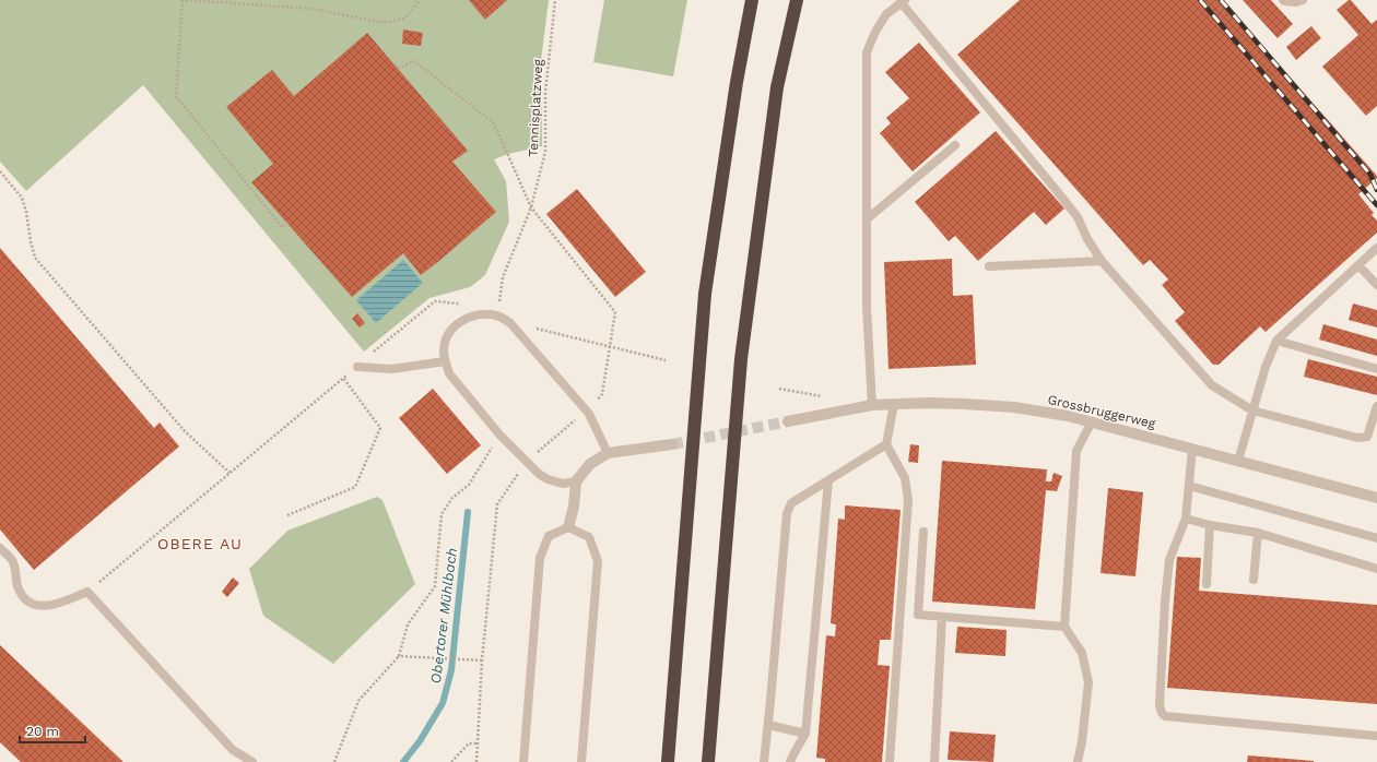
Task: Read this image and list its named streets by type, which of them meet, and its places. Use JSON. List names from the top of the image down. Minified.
{"streets":{"street":["Grossbruggerweg"],"path":["Tennisplatzweg"]},"districts":["OBERE AU"],"water":["Obertorer Mühlbach"],"scale_bar":"20 m"}
